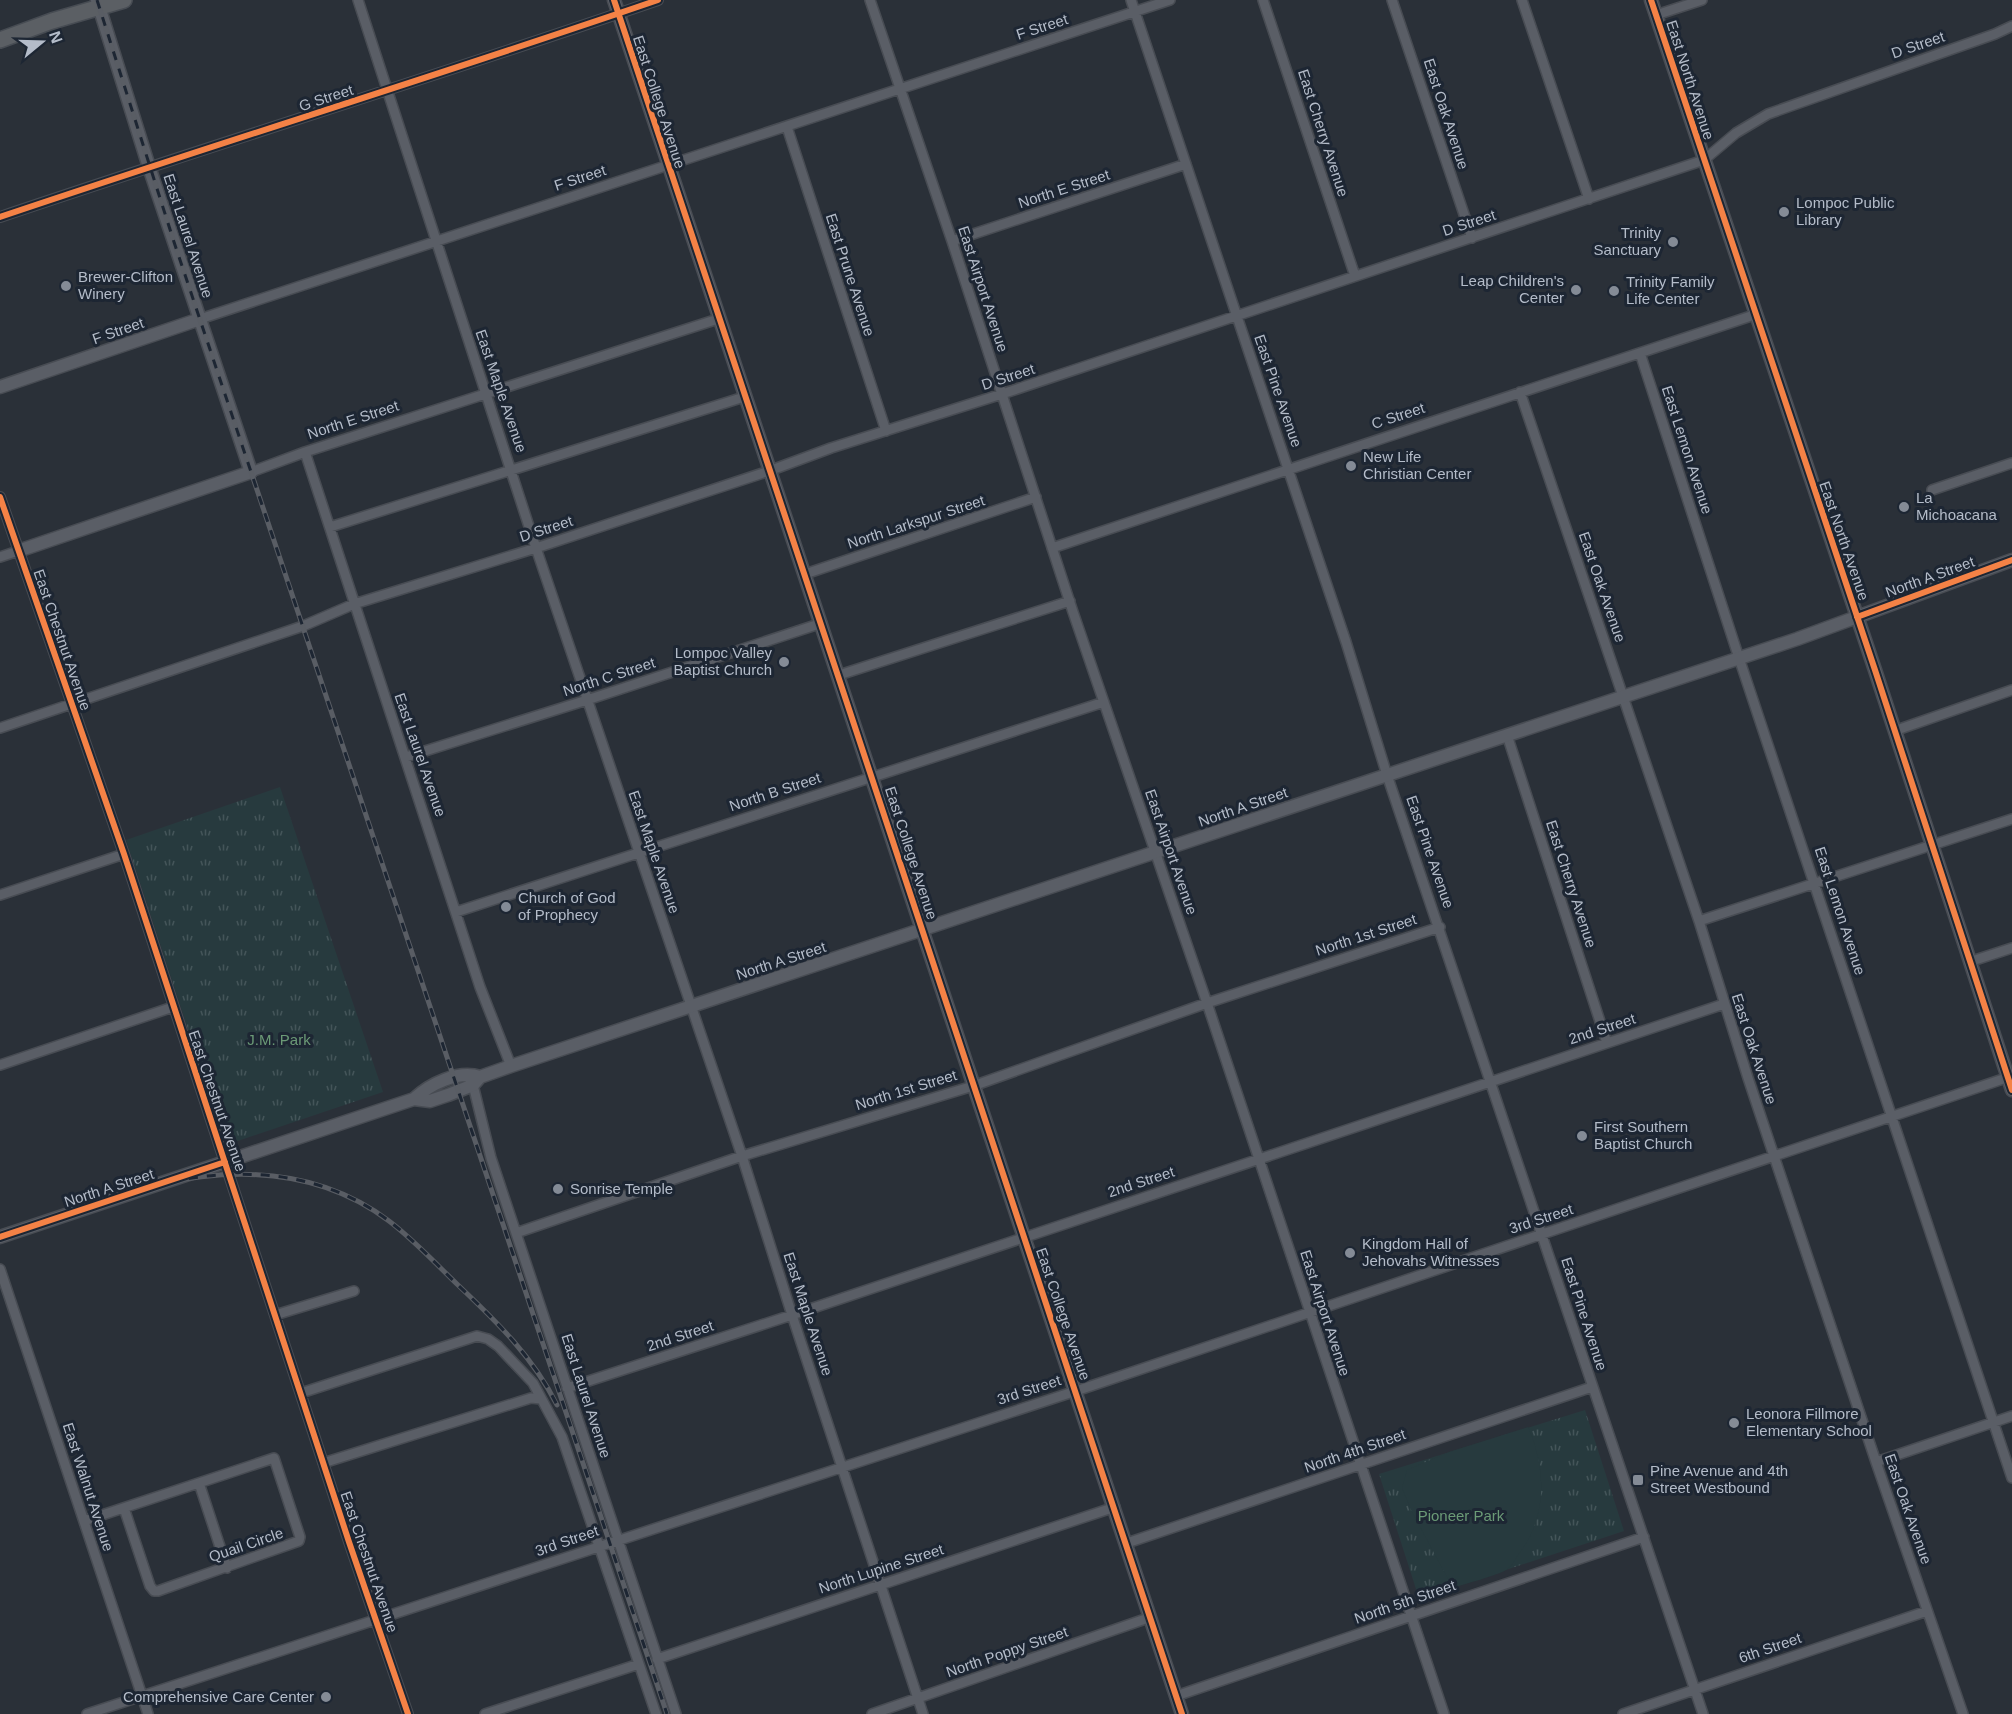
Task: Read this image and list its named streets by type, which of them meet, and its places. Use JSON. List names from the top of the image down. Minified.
{"streets":{"street":["F Street","D Street","East North Avenue","G Street","East College Avenue","East Oak Avenue","East Cherry Avenue","North E Street","East Laurel Avenue","East Prune Avenue","East Airport Avenue","East Maple Avenue","East Pine Avenue","C Street","East Lemon Avenue","North Larkspur Street","North A Street","East Chestnut Avenue","North C Street","North B Street","North 1st Street","2nd Street","3rd Street","North 4th Street","East Walnut Avenue","Quail Circle","North Lupine Street","North 5th Street","6th Street","North Poppy Street"]},"crossings":[["F Street","East College Avenue"],["F Street","East Laurel Avenue"],["F Street","East Prune Avenue"],["F Street","East Airport Avenue"],["F Street","East Maple Avenue"],["F Street","East Pine Avenue"],["D Street","East North Avenue"],["D Street","East College Avenue"],["D Street","East Oak Avenue"],["D Street","East Cherry Avenue"],["D Street","East Laurel Avenue"],["D Street","East Prune Avenue"],["D Street","East Airport Avenue"],["D Street","East Maple Avenue"],["D Street","East Pine Avenue"],["D Street","East Chestnut Avenue"],["East North Avenue","C Street"],["East North Avenue","North A Street"],["East North Avenue","3rd Street"],["G Street","East College Avenue"],["G Street","East Laurel Avenue"],["G Street","East Maple Avenue"],["East College Avenue","North E Street"],["East College Avenue","North Larkspur Street"],["East College Avenue","North A Street"],["East College Avenue","North C Street"],["East College Avenue","North B Street"],["East College Avenue","North 1st Street"],["East College Avenue","2nd Street"],["East College Avenue","3rd Street"],["East College Avenue","North 4th Street"],["East College Avenue","North Lupine Street"],["East College Avenue","North 5th Street"],["East College Avenue","North Poppy Street"],["East Oak Avenue","C Street"],["East Oak Avenue","North A Street"],["East Oak Avenue","2nd Street"],["East Oak Avenue","3rd Street"],["East Oak Avenue","6th Street"],["East Cherry Avenue","North A Street"],["East Cherry Avenue","2nd Street"],["North E Street","East Laurel Avenue"],["North E Street","East Airport Avenue"],["North E Street","East Maple Avenue"],["North E Street","East Pine Avenue"],["North E Street","East Chestnut Avenue"],["East Laurel Avenue","North A Street"],["East Laurel Avenue","North C Street"],["East Laurel Avenue","North B Street"],["East Laurel Avenue","North 1st Street"],["East Laurel Avenue","2nd Street"],["East Laurel Avenue","3rd Street"],["East Laurel Avenue","North Lupine Street"],["East Airport Avenue","C Street"],["East Airport Avenue","North Larkspur Street"],["East Airport Avenue","North A Street"],["East Airport Avenue","North B Street"],["East Airport Avenue","North 1st Street"],["East Airport Avenue","2nd Street"],["East Airport Avenue","3rd Street"],["East Airport Avenue","North 4th Street"],["East Airport Avenue","North 5th Street"],["East Maple Avenue","North A Street"],["East Maple Avenue","North C Street"],["East Maple Avenue","North B Street"],["East Maple Avenue","North 1st Street"],["East Maple Avenue","2nd Street"],["East Maple Avenue","3rd Street"],["East Maple Avenue","North Lupine Street"],["East Maple Avenue","North Poppy Street"],["East Pine Avenue","C Street"],["East Pine Avenue","North A Street"],["East Pine Avenue","North 1st Street"],["East Pine Avenue","2nd Street"],["East Pine Avenue","3rd Street"],["East Pine Avenue","North 4th Street"],["East Pine Avenue","North 5th Street"],["East Pine Avenue","6th Street"],["C Street","East Lemon Avenue"],["East Lemon Avenue","North A Street"],["East Lemon Avenue","3rd Street"],["North A Street","East Chestnut Avenue"],["East Chestnut Avenue","3rd Street"],["3rd Street","East Walnut Avenue"],["East Walnut Avenue","Quail Circle"]],"parks":["J.M. Park","Pioneer Park"],"places":{"other":["Lompoc Public Library","Trinity Sanctuary","Brewer-Clifton Winery","Leap Children's Center","Trinity Family Life Center","New Life Christian Center","La Michoacana","Lompoc Valley Baptist Church","Church of God of Prophecy","First Southern Baptist Church","Sonrise Temple","Kingdom Hall of Jehovahs Witnesses","Leonora Fillmore Elementary School","Comprehensive Care Center"],"transit":["Pine Avenue and 4th Street Westbound"]},"north":"right"}
